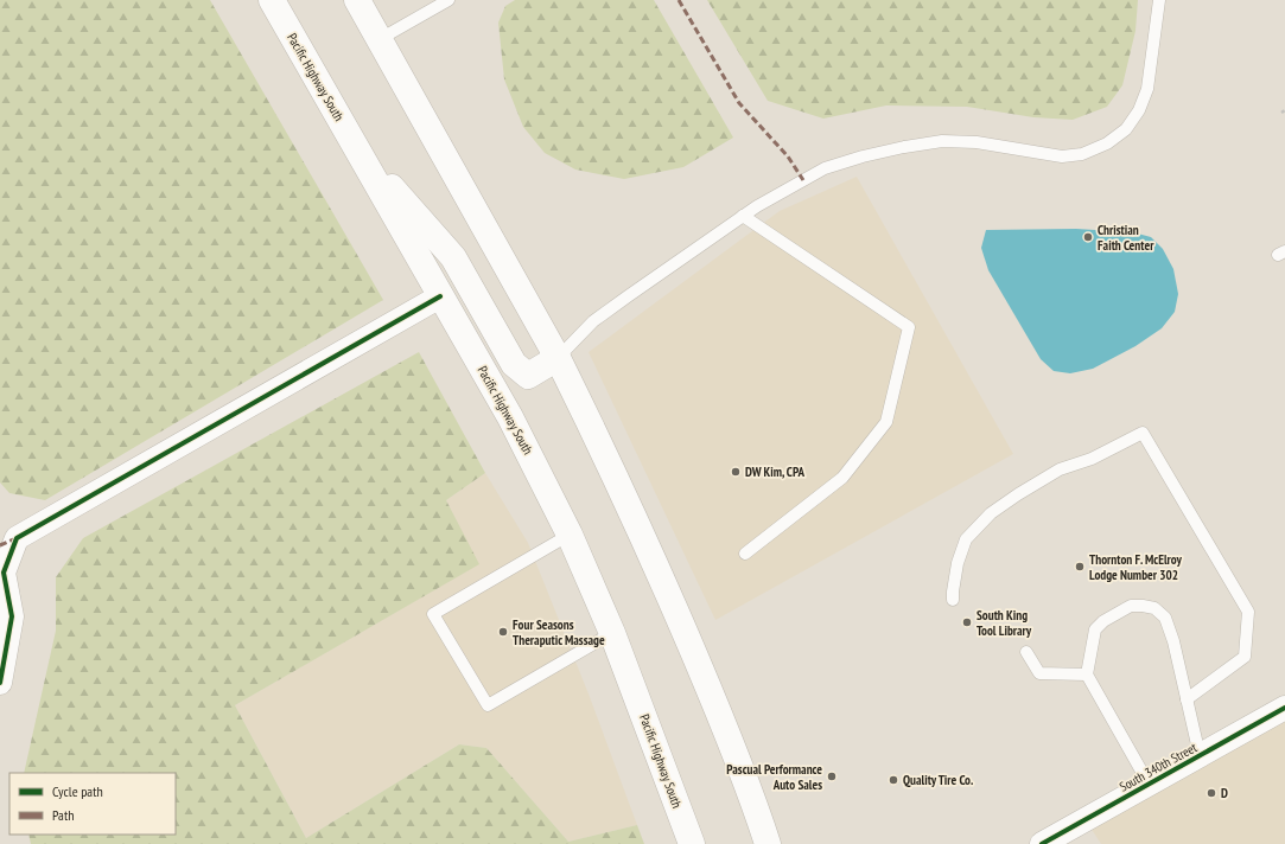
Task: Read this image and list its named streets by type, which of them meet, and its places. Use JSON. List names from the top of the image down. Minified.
{"streets":{"main road":["Pacific Highway South"],"street":["South 340th Street"]},"places":["Christian Faith Center","DW Kim, CPA","Thornton F. McElroy Lodge Number 302","South King Tool Library","Four Seasons Theraputic Massage","Pascual Performance Auto Sales","Quality Tire Co.","D"],"legend":["Cycle path","Path"]}
